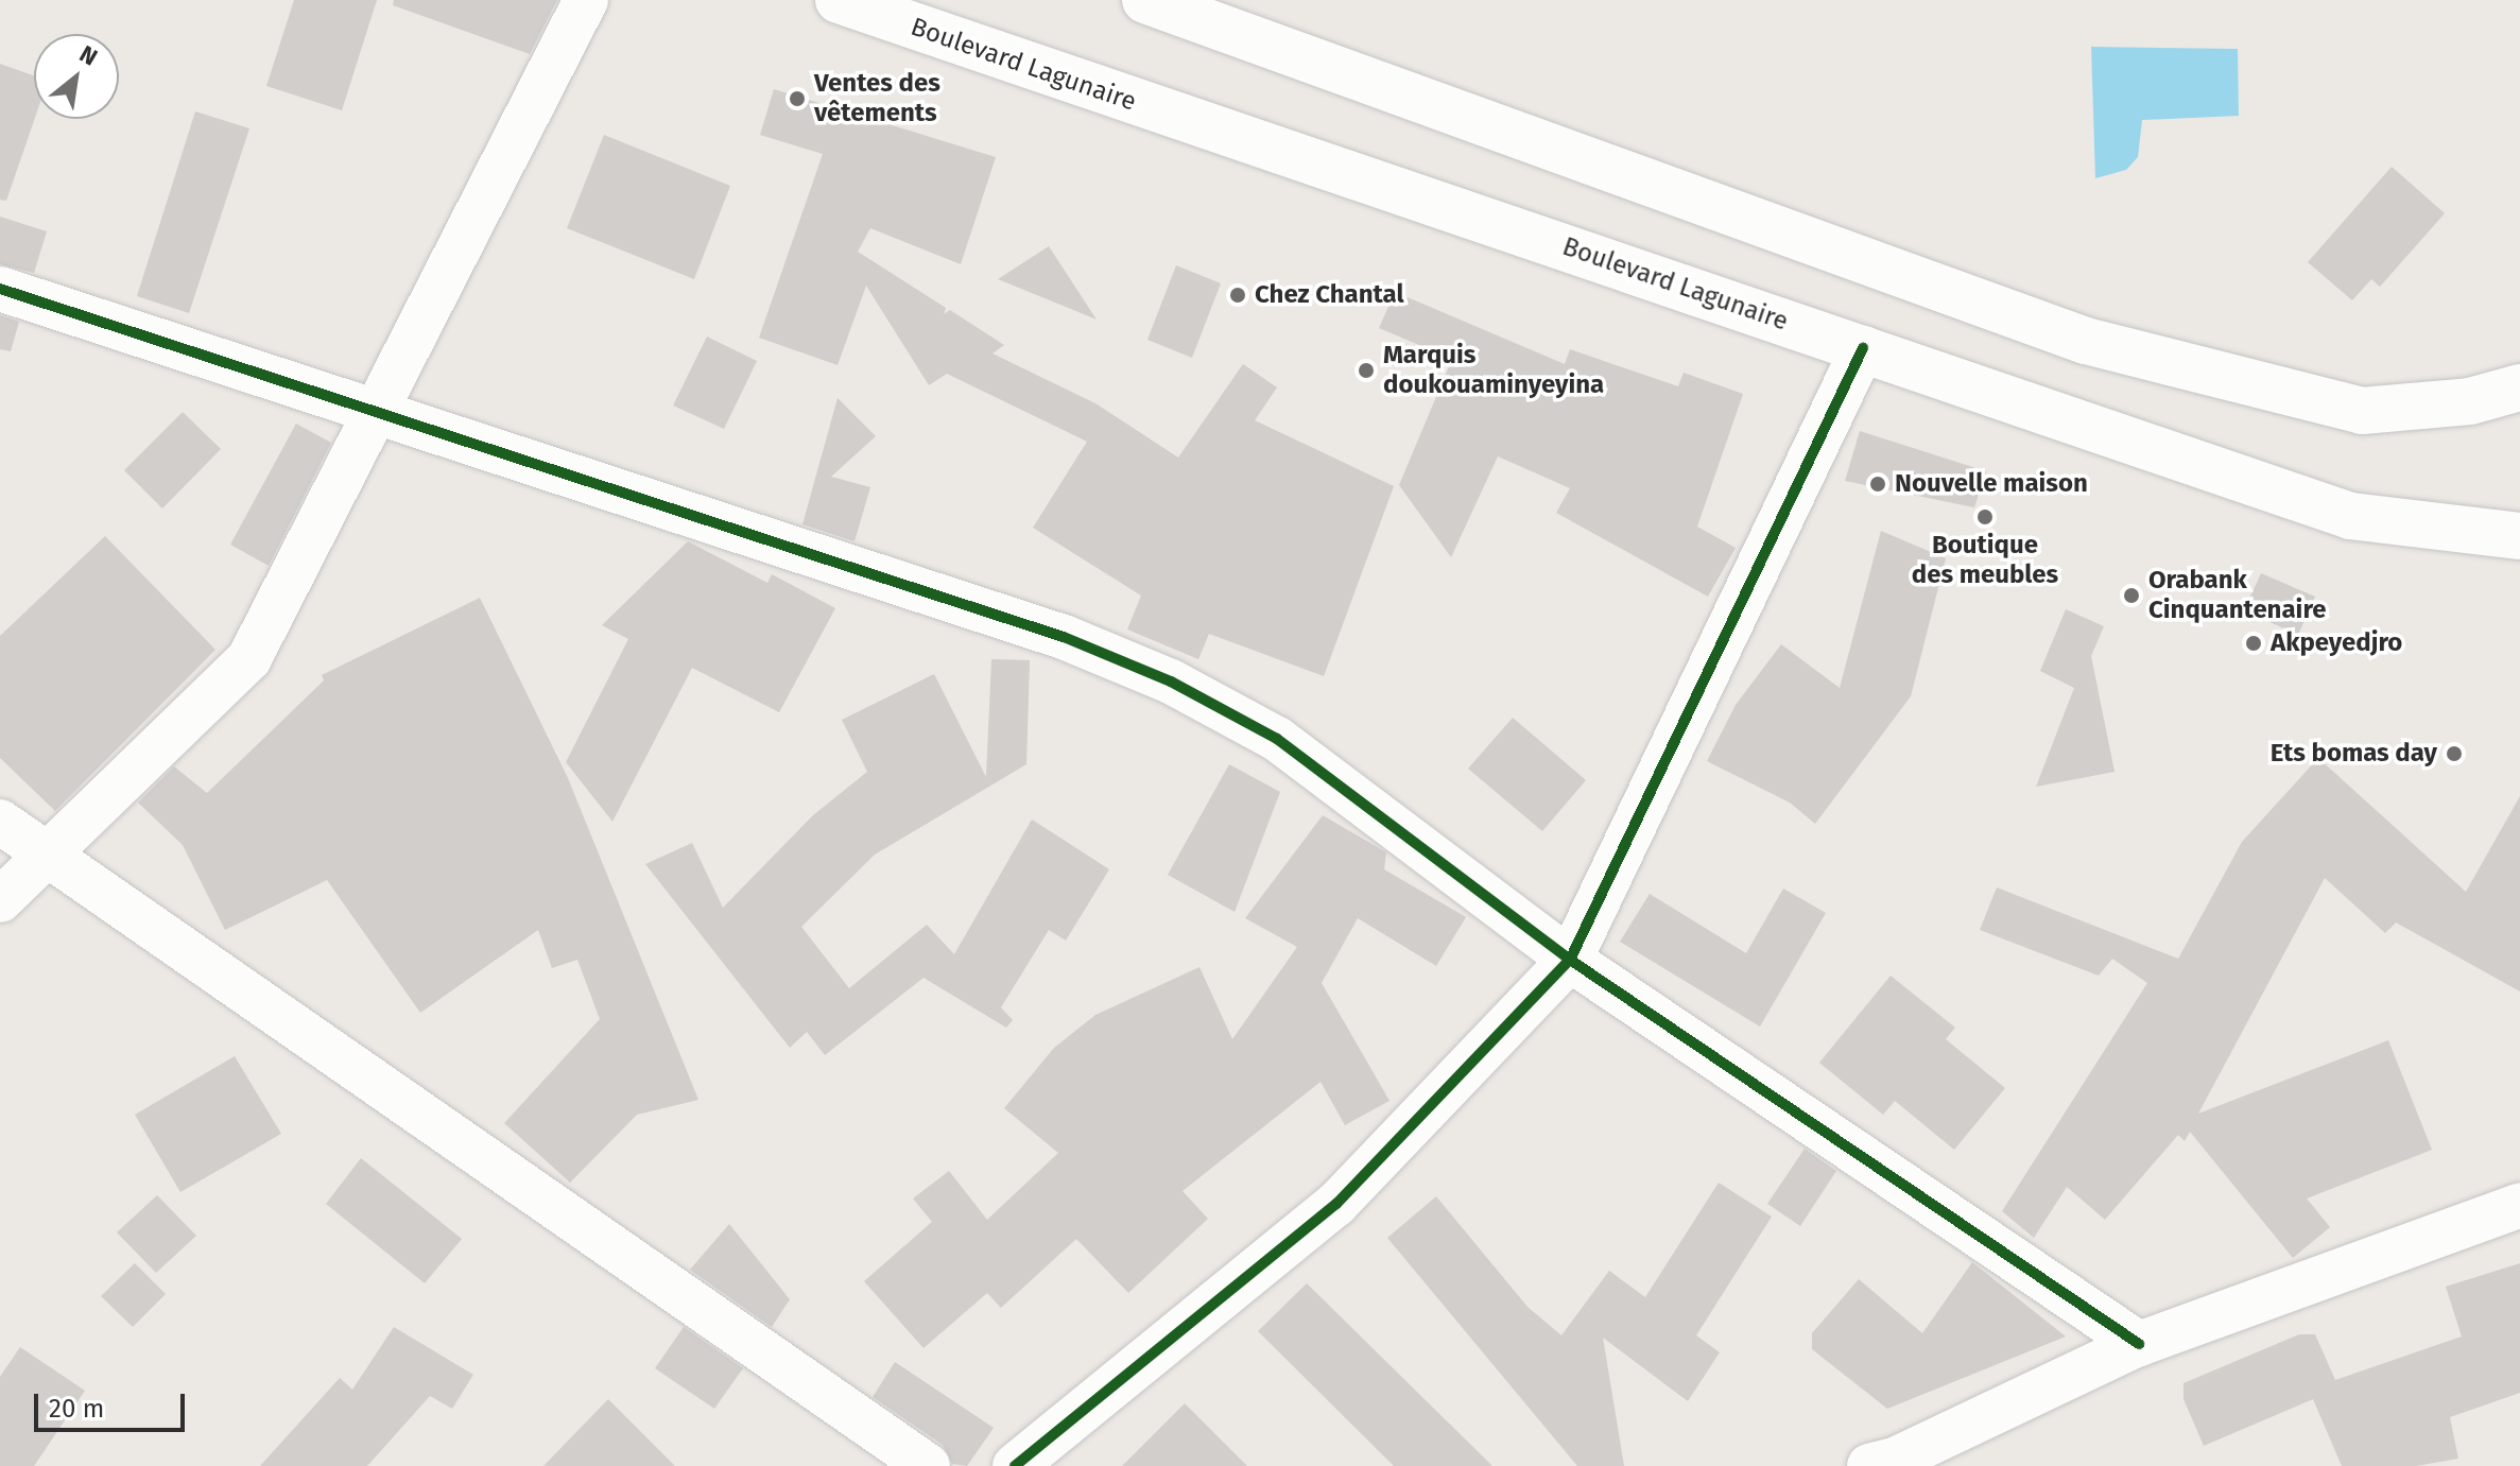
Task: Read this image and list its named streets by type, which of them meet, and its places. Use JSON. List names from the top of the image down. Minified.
{"streets":{"main road":["Boulevard Lagunaire"]},"places":["Ventes des vêtements","Chez Chantal","Marquis doukouaminyeyina","Nouvelle maison","Boutique des meubles","Orabank Cinquantenaire","Akpeyedjro","Ets bomas day"],"scale_bar":"20 m","north":"top right"}
